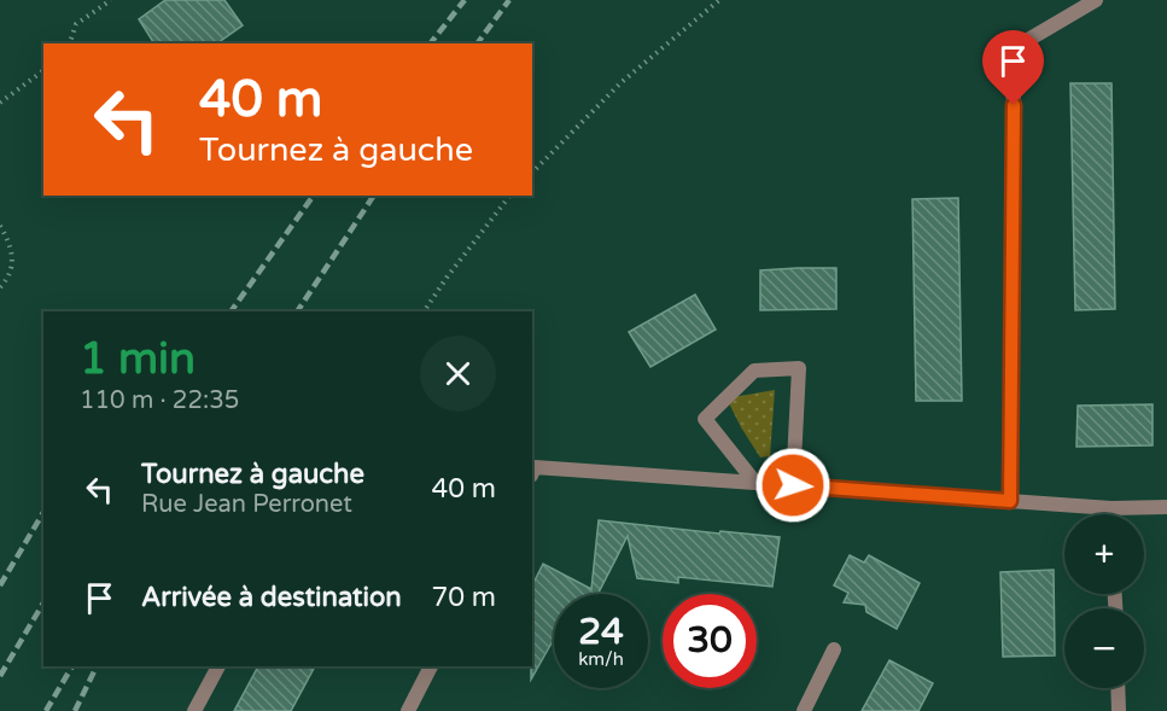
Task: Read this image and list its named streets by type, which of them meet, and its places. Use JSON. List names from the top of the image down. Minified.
{"page":{"turn":["40 m","Tournez à gauche"],"heading":["1 min","110 m · 22:35"],"list":[{"name":"Tournez à gauche","note":"Rue Jean Perronet","value":"40 m"},{"name":"Arrivée à destination","value":"70 m"}],"map_buttons":["+","−"],"speed":"24 km/h","limit":"30"}}
